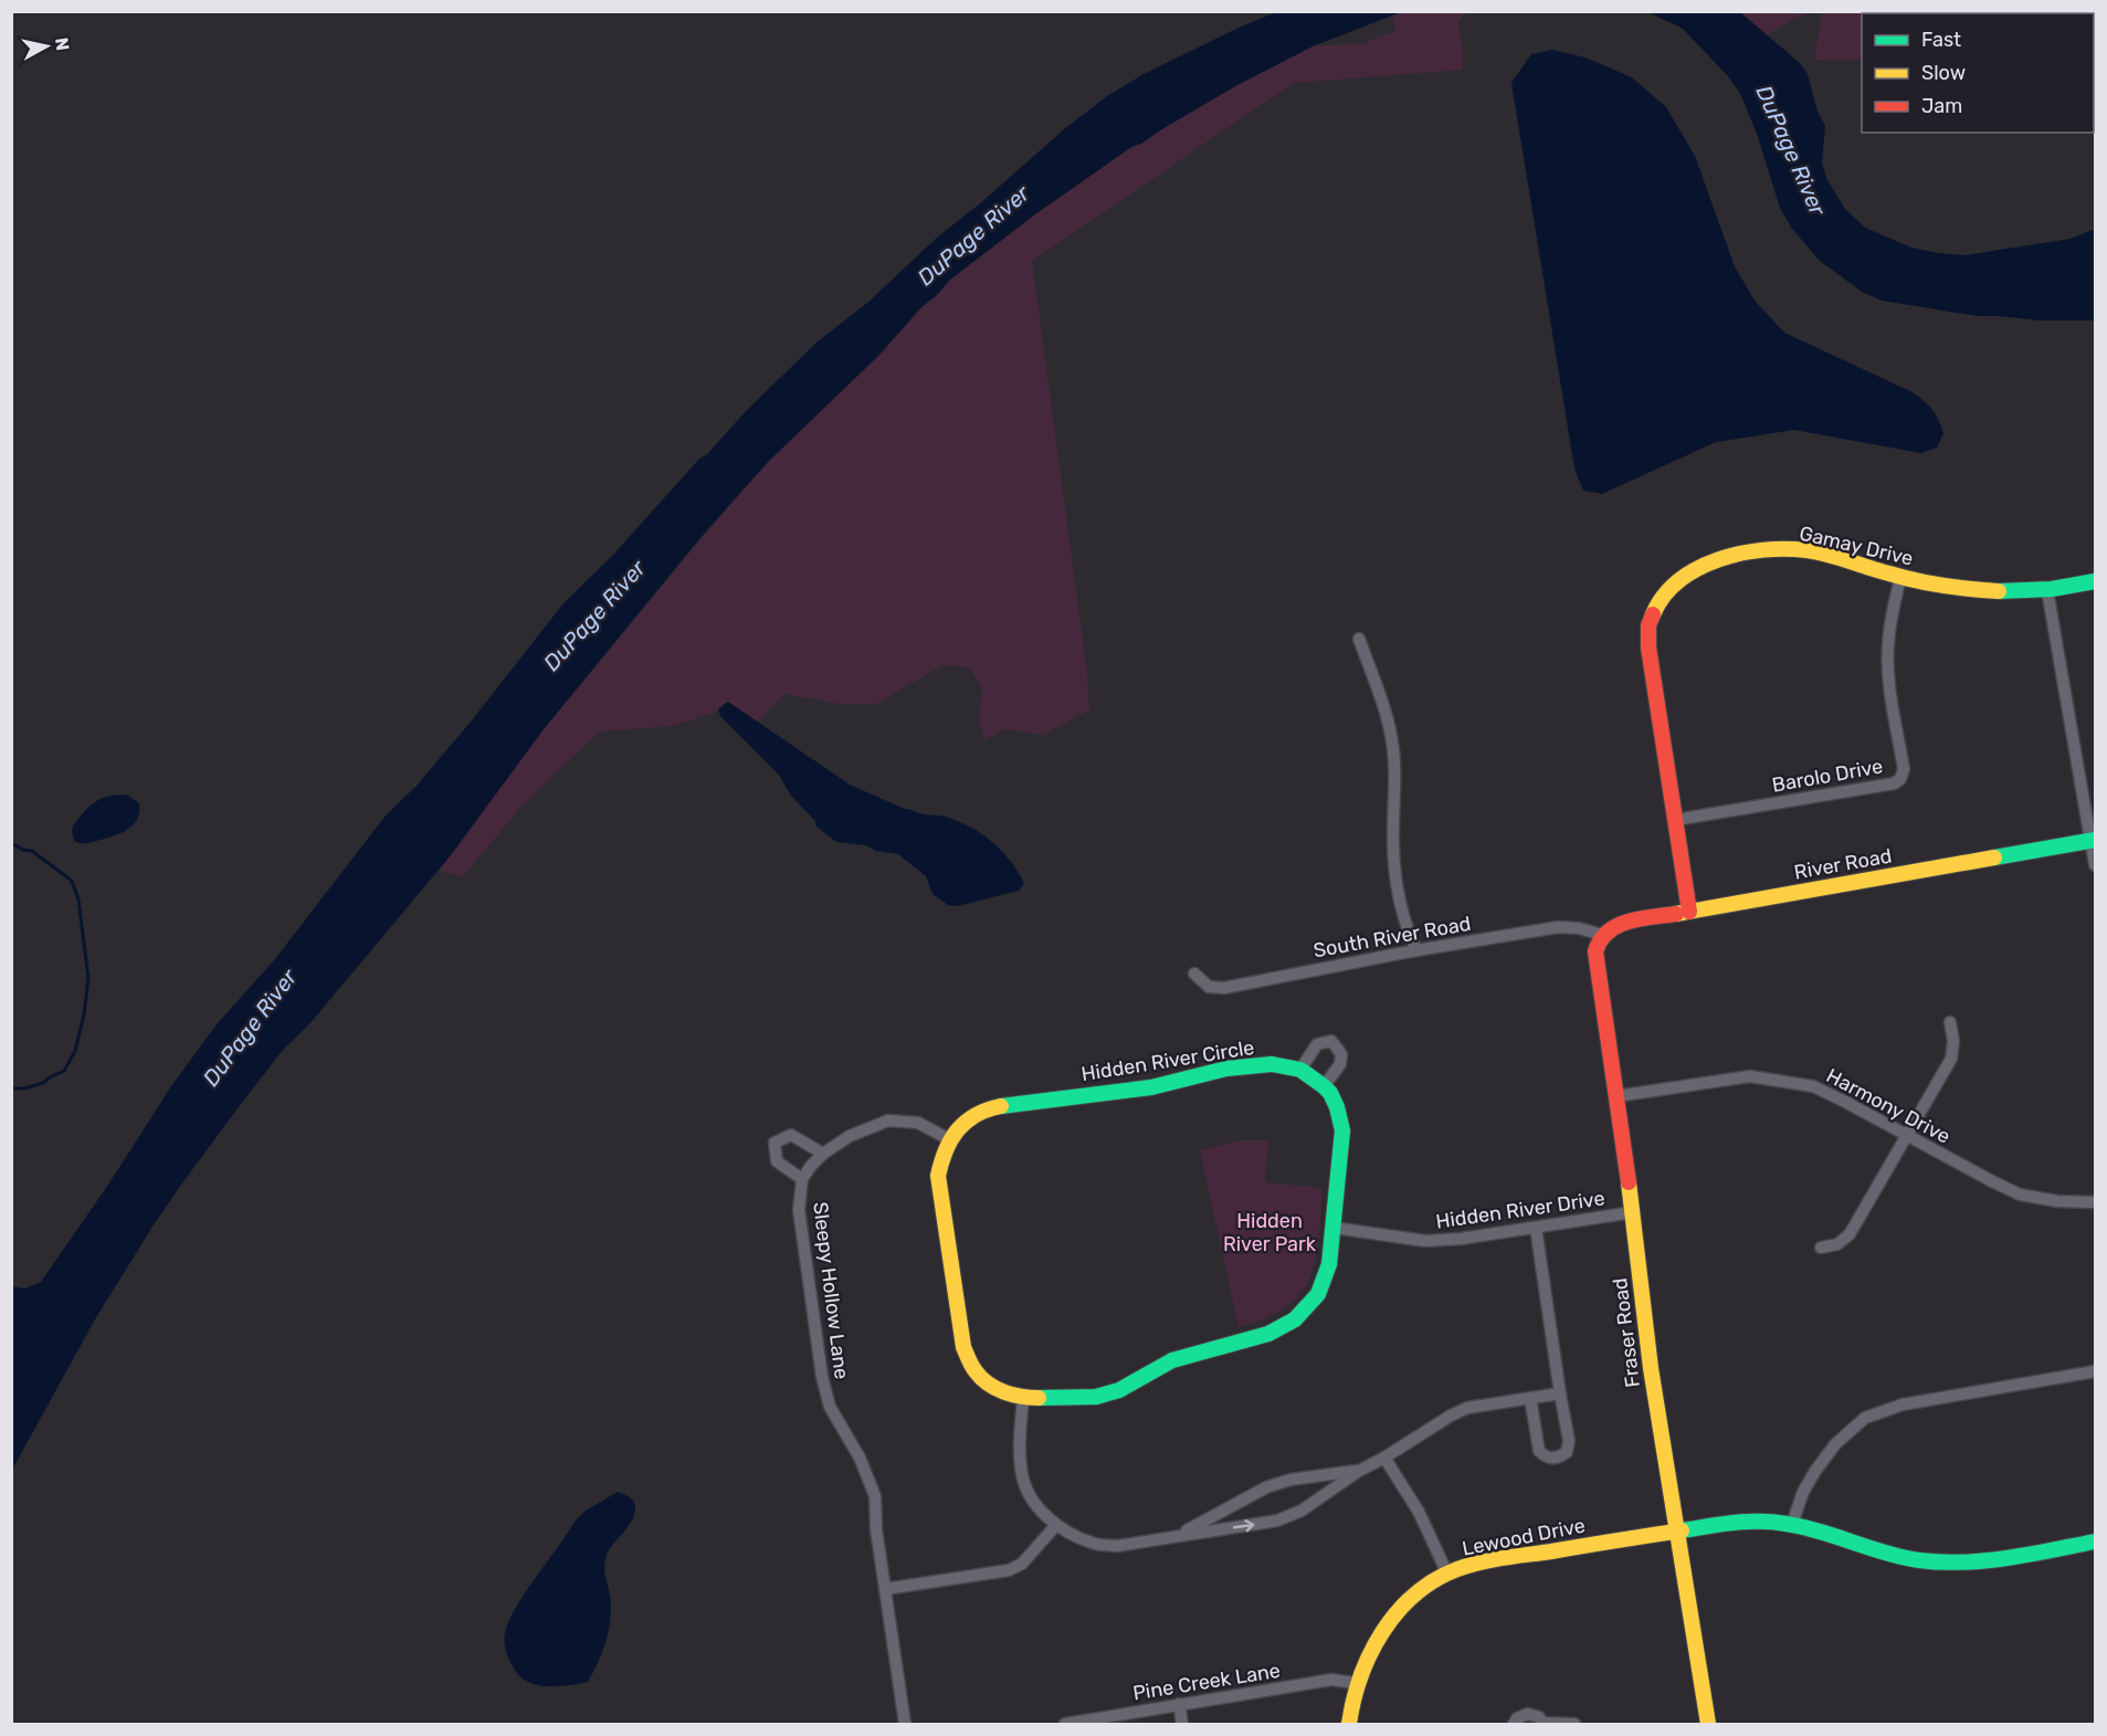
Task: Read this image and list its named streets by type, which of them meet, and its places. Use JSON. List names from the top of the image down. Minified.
{"streets":{"street":["Gamay Drive","Barolo Drive","River Road","South River Road","Hidden River Circle","Harmony Drive","Hidden River Drive","Sleepy Hollow Lane","Fraser Road","Lewood Drive","Pine Creek Lane"]},"crossings":[["Gamay Drive","Barolo Drive"],["Gamay Drive","River Road"],["River Road","South River Road"],["River Road","Fraser Road"],["South River Road","Fraser Road"],["Hidden River Circle","Hidden River Drive"],["Hidden River Circle","Sleepy Hollow Lane"],["Harmony Drive","Fraser Road"],["Hidden River Drive","Fraser Road"],["Fraser Road","Lewood Drive"],["Lewood Drive","Pine Creek Lane"]],"water":["DuPage River"],"parks":["Hidden River Park"],"legend":["Fast","Slow","Jam"],"north":"right"}
